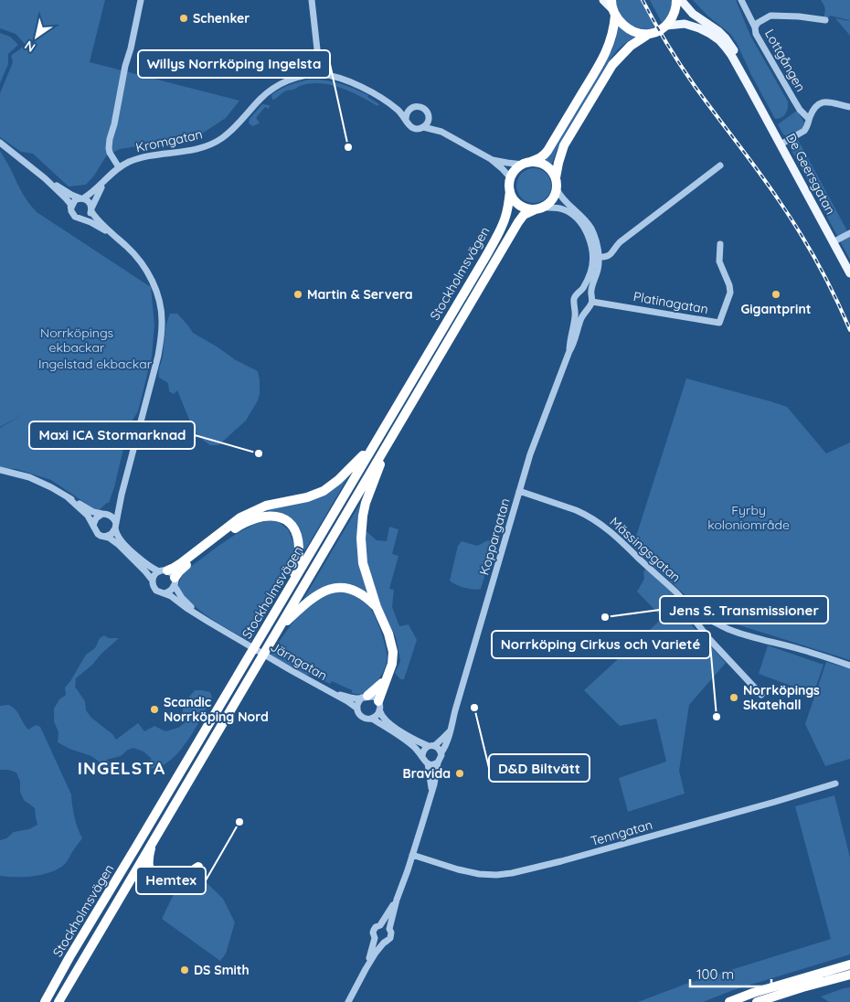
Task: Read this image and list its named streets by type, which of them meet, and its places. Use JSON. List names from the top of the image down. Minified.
{"streets":{"highway":["Stockholmsvägen"],"main road":["De Geersgatan"],"street":["Lottgången","Kromgatan","Platinagatan","Koppargatan","Mässingsgatan","Järngatan","Tenngatan"]},"crossings":[["Platinagatan","Koppargatan"],["Koppargatan","Mässingsgatan"]],"districts":["INGELSTA"],"parks":["Norrköpings ekbackar","Ingelstad ekbackar","Fyrby koloniområde"],"places":["Schenker","Willys Norrköping Ingelsta","Martin & Servera","Gigantprint","Maxi ICA Stormarknad","Jens S. Transmissioner","Norrköpings Skatehall","D&D Biltvätt","Scandic Norrköping Nord","Norrköping Cirkus och Varieté","Bravida","Hemtex","DS Smith"],"scale_bar":"100 m","north":"bottom left"}
